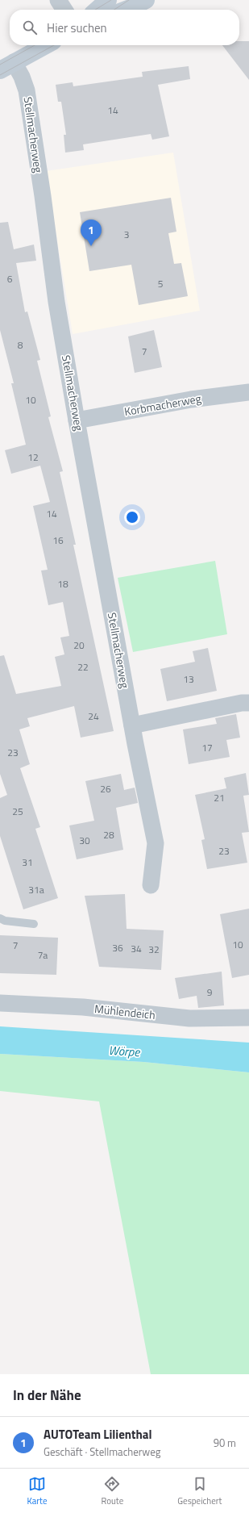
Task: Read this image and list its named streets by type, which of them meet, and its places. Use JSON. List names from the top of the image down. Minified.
{"streets":{"street":["Stellmacherweg","Korbmacherweg","Mühlendeich"]},"crossings":[["Stellmacherweg","Korbmacherweg"]],"water":["Wörpe"],"house_numbers":["14","3","6","5","8","7","10","12","14","16","18","20","22","13","24","17","23","26","21","25","28","30","23","31","31a","10","7","36","34","32","7a","9"],"page":{"search":"Hier suchen","pins":"1","heading":"In der Nähe","list":[{"mark":"1","name":"AUTOTeam Lilienthal","note":"Geschäft · Stellmacherweg","value":"90 m"}],"nav":["Karte","Route","Gespeichert"]}}
